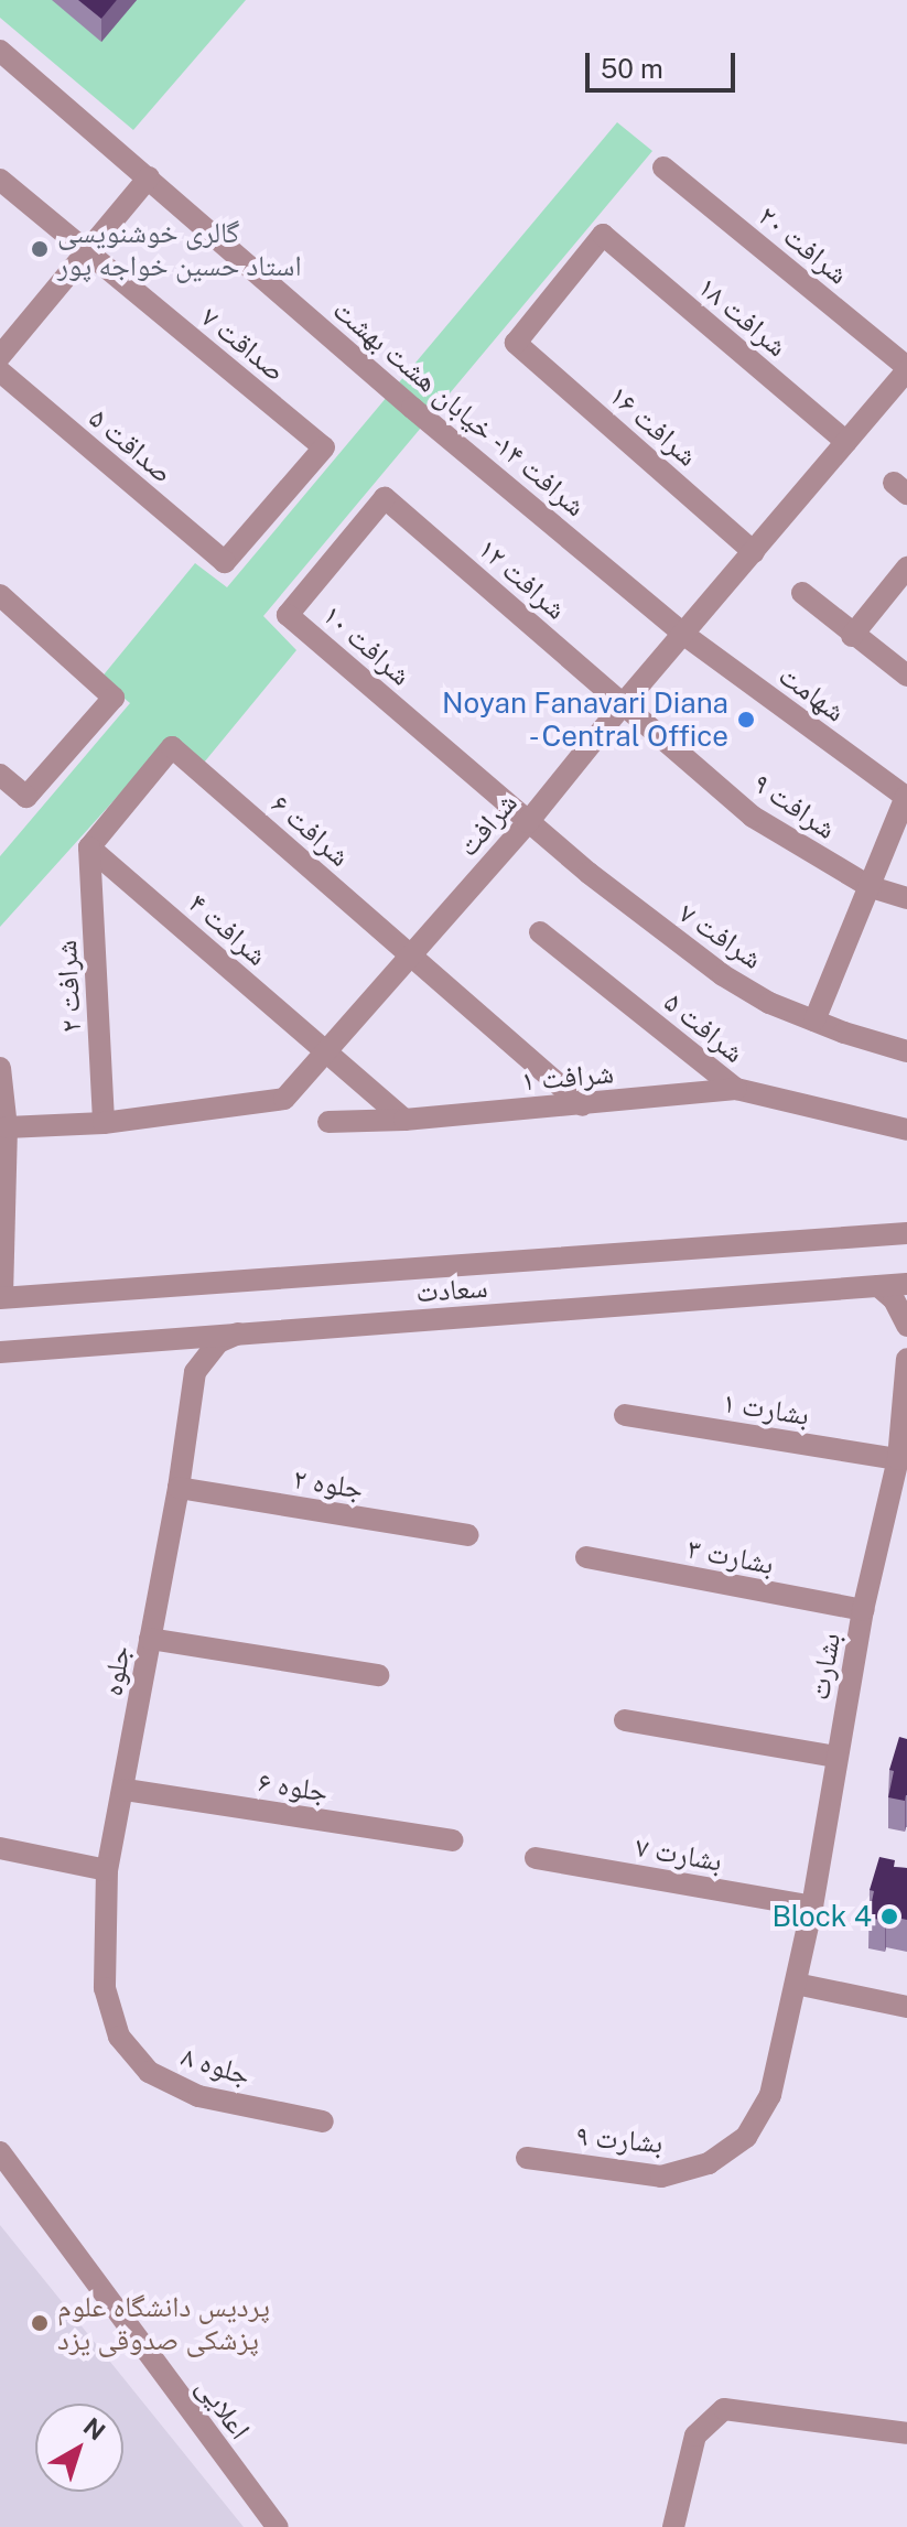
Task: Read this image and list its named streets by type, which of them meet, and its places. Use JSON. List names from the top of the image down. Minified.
{"streets":{"street":["شرافت ۲۰","شرافت ۱۸","صداقت ۷","شرافت ۱۴- خیابان هشت بهشت","شرافت ۱۶","صداقت ۵","شرافت ۱۲","شرافت ۱۰","شهامت","شرافت ۹","شرافت","شرافت ۶","شرافت ۴","شرافت ۷","شرافت ۲","شرافت ۵","شرافت ۱","سعادت","بشارت ۱","جلوه ۲","بشارت ۳","بشارت","جلوه","جلوه ۶","بشارت ۷","جلوه ۸","بشارت ۹","اعلایی"]},"crossings":[["شرافت ۲۰","شرافت"],["شرافت ۱۸","شرافت ۱۶"],["شرافت ۱۸","شرافت"],["صداقت ۷","صداقت ۵"],["شرافت ۱۴- خیابان هشت بهشت","شهامت"],["شرافت ۱۴- خیابان هشت بهشت","شرافت"],["شرافت ۱۶","شرافت"],["شرافت ۱۲","شرافت ۱۰"],["شرافت ۱۲","شرافت ۹"],["شرافت ۱۲","شرافت"],["شرافت ۱۰","شرافت"],["شرافت ۱۰","شرافت ۷"],["شهامت","شرافت"],["شرافت ۹","شرافت"],["شرافت","شرافت ۶"],["شرافت","شرافت ۴"],["شرافت","شرافت ۷"],["شرافت","شرافت ۲"],["شرافت ۶","شرافت ۴"],["شرافت ۶","شرافت ۲"],["شرافت ۶","شرافت ۱"],["شرافت ۴","شرافت ۲"],["شرافت ۵","شرافت ۱"],["بشارت ۱","بشارت"],["جلوه ۲","جلوه"],["بشارت ۳","بشارت"],["بشارت","بشارت ۷"],["بشارت","بشارت ۹"],["جلوه","جلوه ۶"],["جلوه","جلوه ۸"]],"places":["گالری خوشنویسی استاد حسین خواجه پور","Noyan Fanavari Diana - Central Office","Block 4","پردیس دانشگاه علوم پزشکی صدوقی یزد"],"scale_bar":"50 m","north":"top right"}
